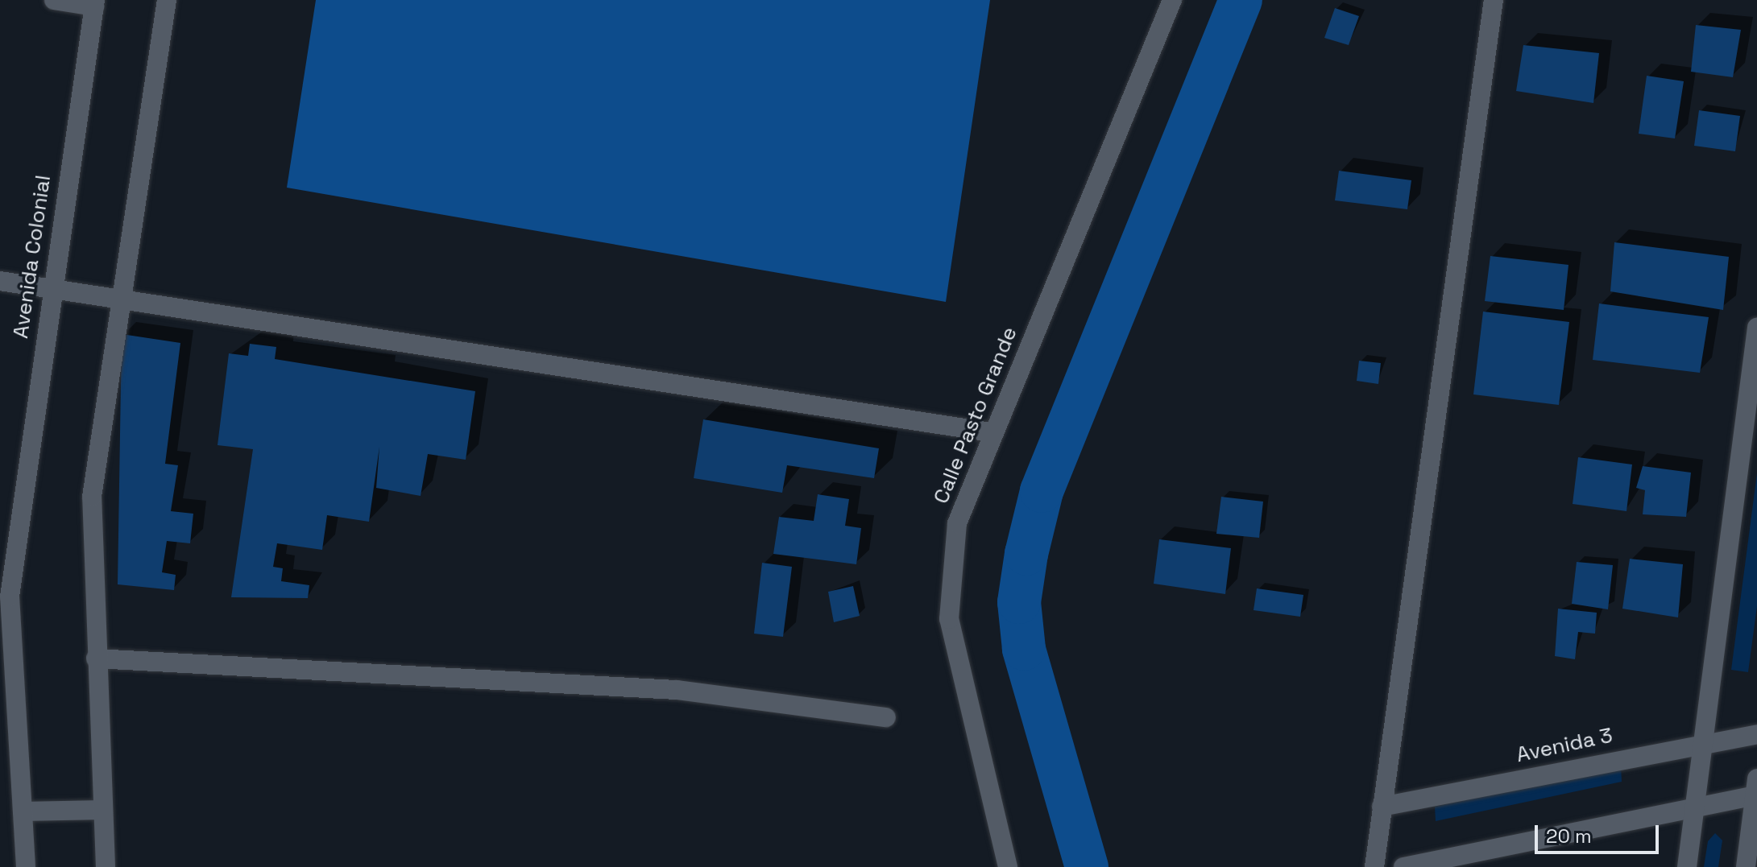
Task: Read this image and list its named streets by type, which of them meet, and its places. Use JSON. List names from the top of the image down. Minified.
{"streets":{"street":["Avenida Colonial","Calle Pasto Grande","Avenida 3"]},"scale_bar":"20 m"}
